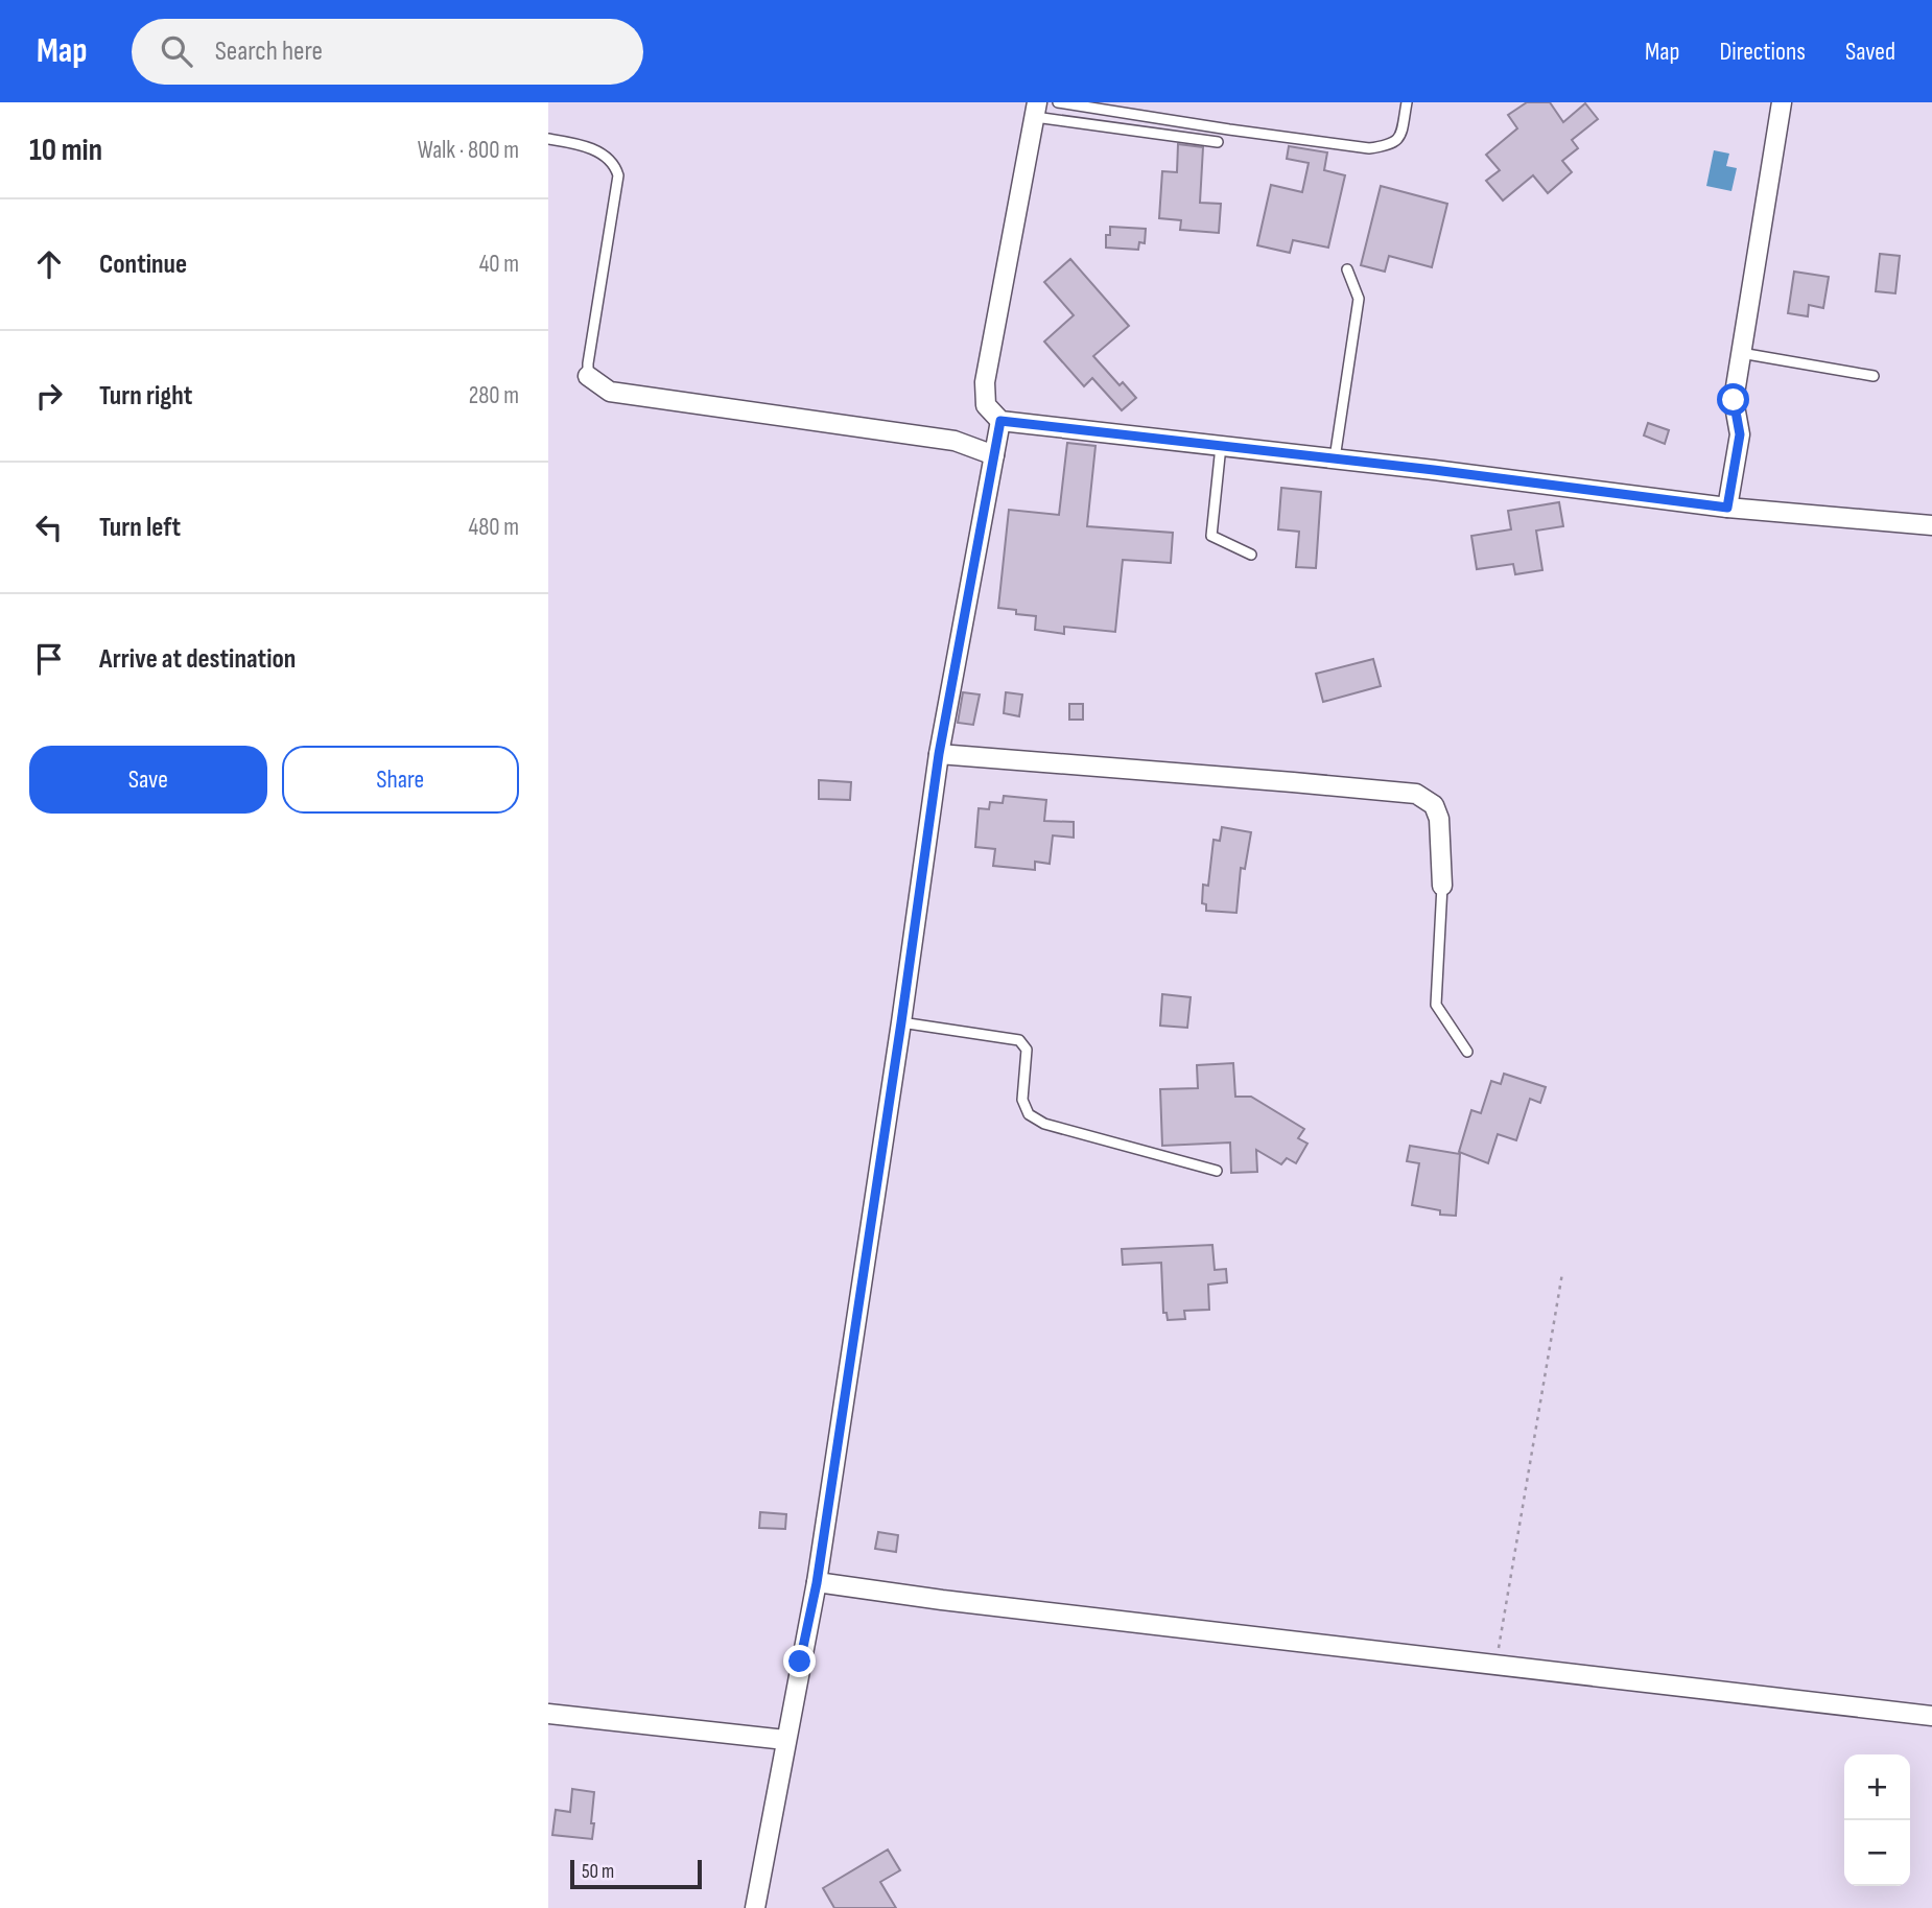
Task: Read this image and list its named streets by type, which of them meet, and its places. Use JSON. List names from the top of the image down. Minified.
{"scale_bar":"50 m","page":{"header":"Map","search":"Search here","nav":["Map","Directions","Saved"],"heading":["10 min","Walk · 800 m"],"list":[["Continue","40 m"],["Turn right","280 m"],["Turn left","480 m"],"Arrive at destination"],"buttons":["Save","Share"],"map_buttons":["+","−"],"scale":"50 m"}}
